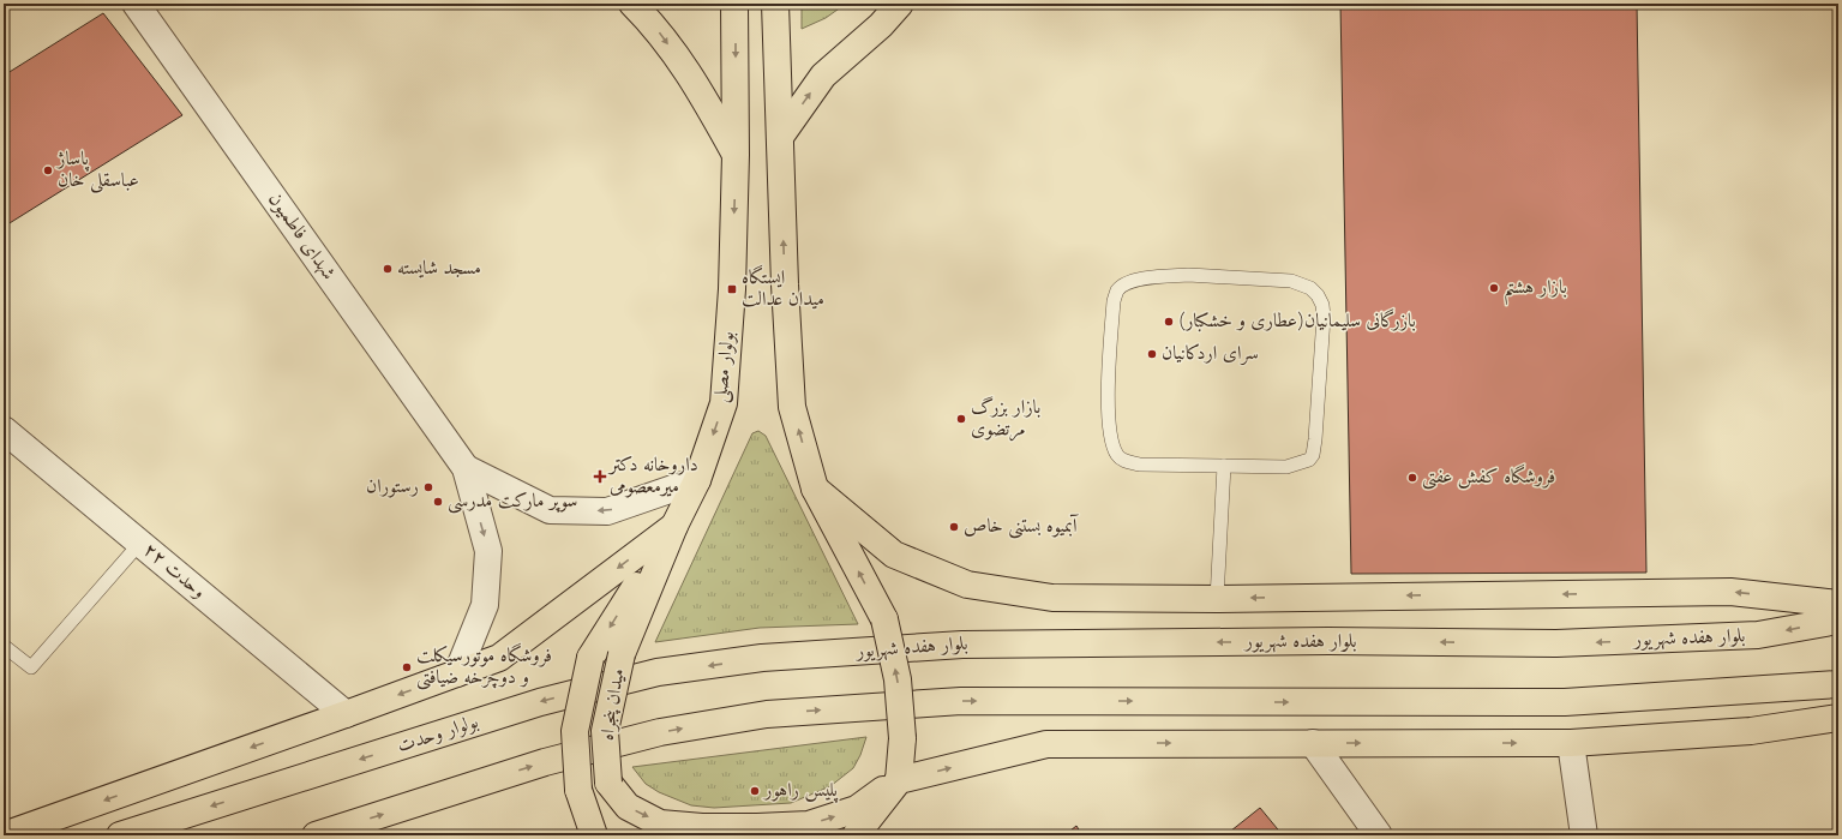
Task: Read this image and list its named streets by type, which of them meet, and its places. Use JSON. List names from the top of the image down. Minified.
{"streets":{"main road":["بولوار مصلی","بلوار هفده شهریور","میدان پنجراه","بولوار وحدت"],"street":["شهدای فاطمیون","وحدت ۲۲"]},"crossings":[["شهدای فاطمیون","بولوار مصلی"],["بولوار مصلی","میدان پنجراه"],["بلوار هفده شهریور","بولوار وحدت"]],"places":{"other":["پاساژ عباسقلی خان","مسجد شایسته","بازار هشتم","بازرگانی سلیمانیان(عطاری و خشکبار)","سرای اردکانیان","بازار بزرگ مرتضوی","فروشگاه کفش عفتی","رستوران","سوپر مارکت مدرسی","آبمیوه بستنی خاص","فروشگاه موتورسیکلت و دوچرخه ضیافتی","پلیس راهور"],"transit":["ایستگاه میدان عدالت"],"health":["داروخانه دکتر میرمعصومی"]}}
